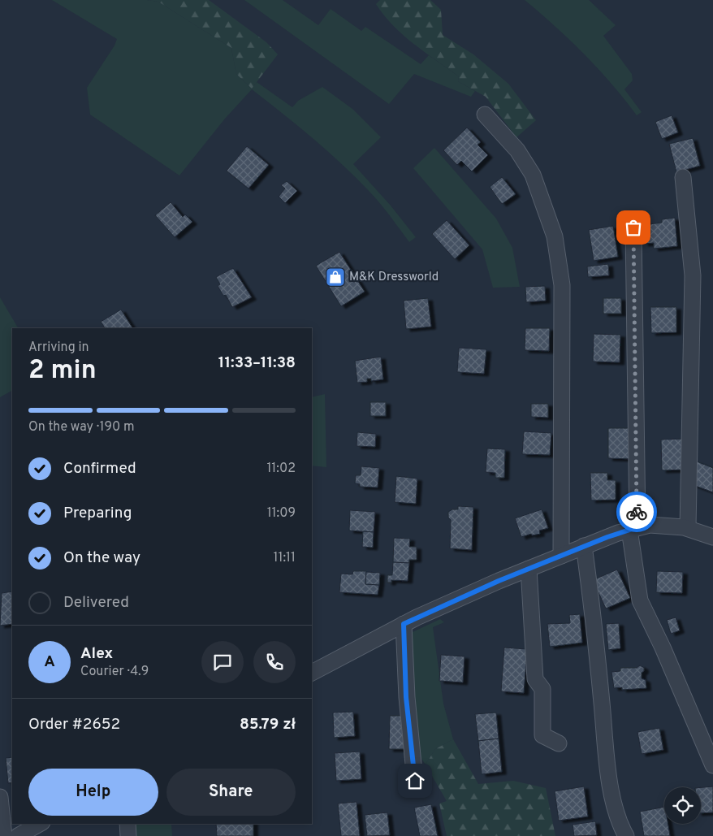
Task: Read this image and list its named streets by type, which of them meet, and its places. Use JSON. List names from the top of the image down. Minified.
{"places":{"shop":["M&K Dressworld"]},"page":{"heading":["2 min","Arriving in","11:33–11:38"],"panel":["Alex","Courier · 4.9","Order #2652","85.79 zł"],"bar":"On the way · 190 m","list":[["Confirmed","11:02"],["Preparing","11:09"],["On the way","11:11"],"Delivered"],"round":"A","buttons":["Help","Share"]}}
